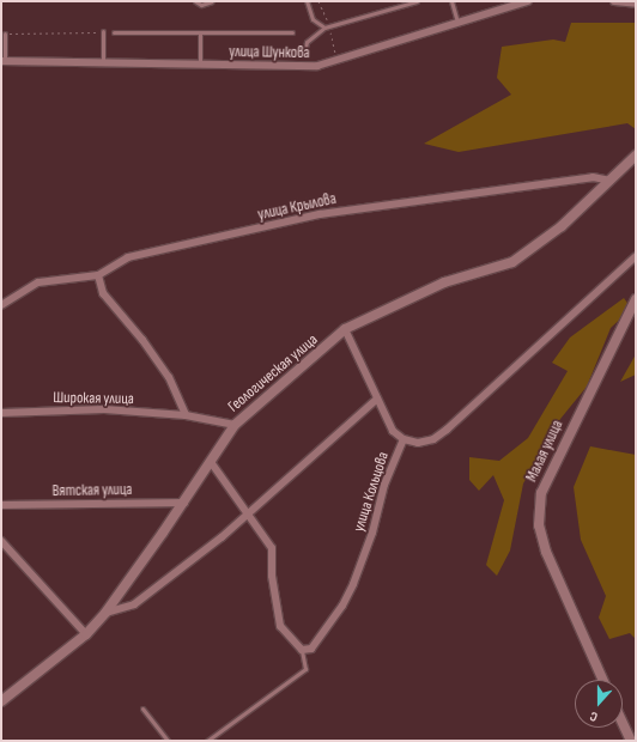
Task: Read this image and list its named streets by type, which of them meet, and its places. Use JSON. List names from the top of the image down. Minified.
{"streets":{"street":["улица Шункова","улица Крылова","Геологическая улица","Широкая улица","Малая улица","Вятская улица","улица Кольцова"]},"crossings":[["улица Крылова","Геологическая улица"],["Геологическая улица","Широкая улица"],["Геологическая улица","Вятская улица"]],"north":"bottom"}
